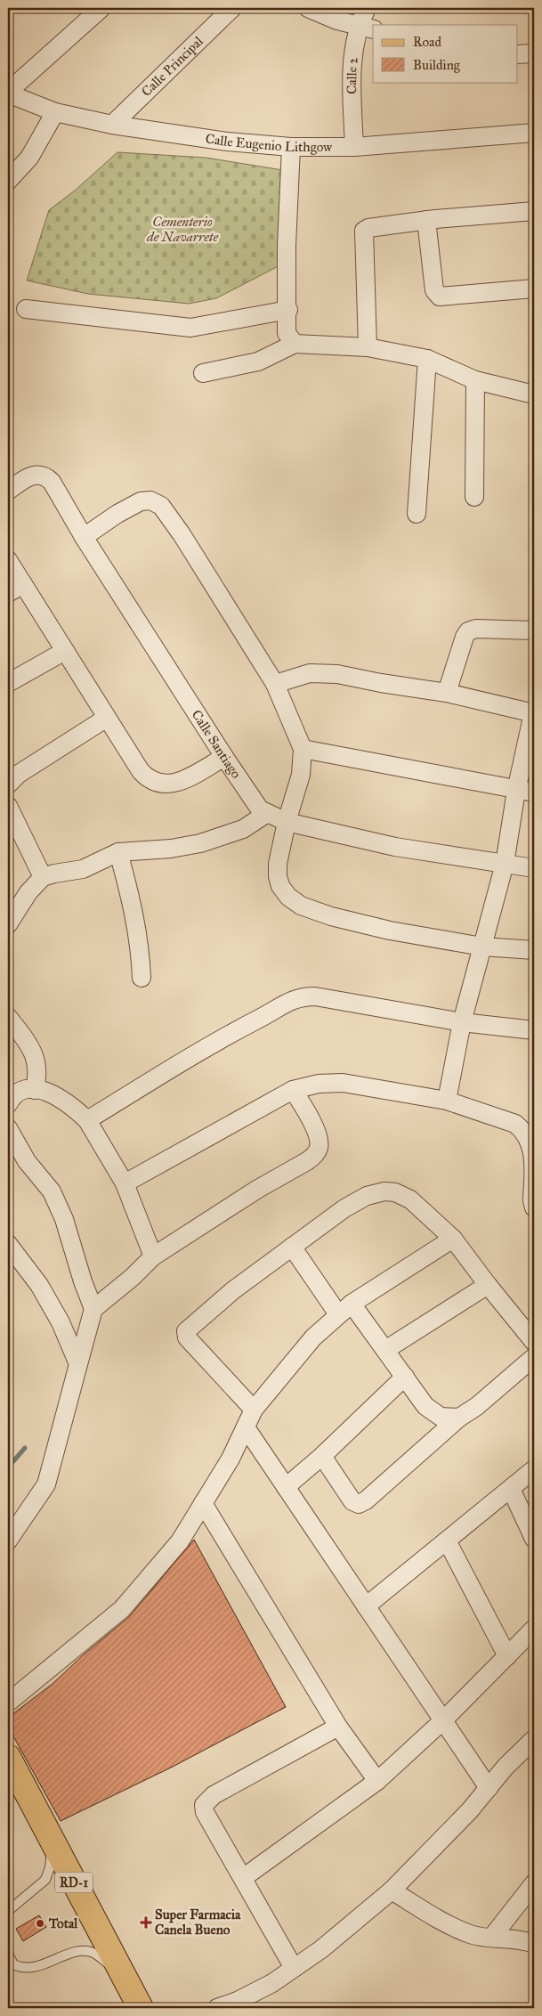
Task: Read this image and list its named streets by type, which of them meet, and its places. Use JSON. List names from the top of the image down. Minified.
{"streets":{"main road":["RD-1"],"street":["Calle Principal","Calle 2","Calle Eugenio Lithgow","Calle Santiago"]},"crossings":[["Calle Principal","Calle Eugenio Lithgow"],["Calle 2","Calle Eugenio Lithgow"]],"parks":["Cementerio de Navarrete"],"places":{"health":["Super Farmacia Canela Bueno"],"other":["Total"]},"legend":["Road","Building"]}
